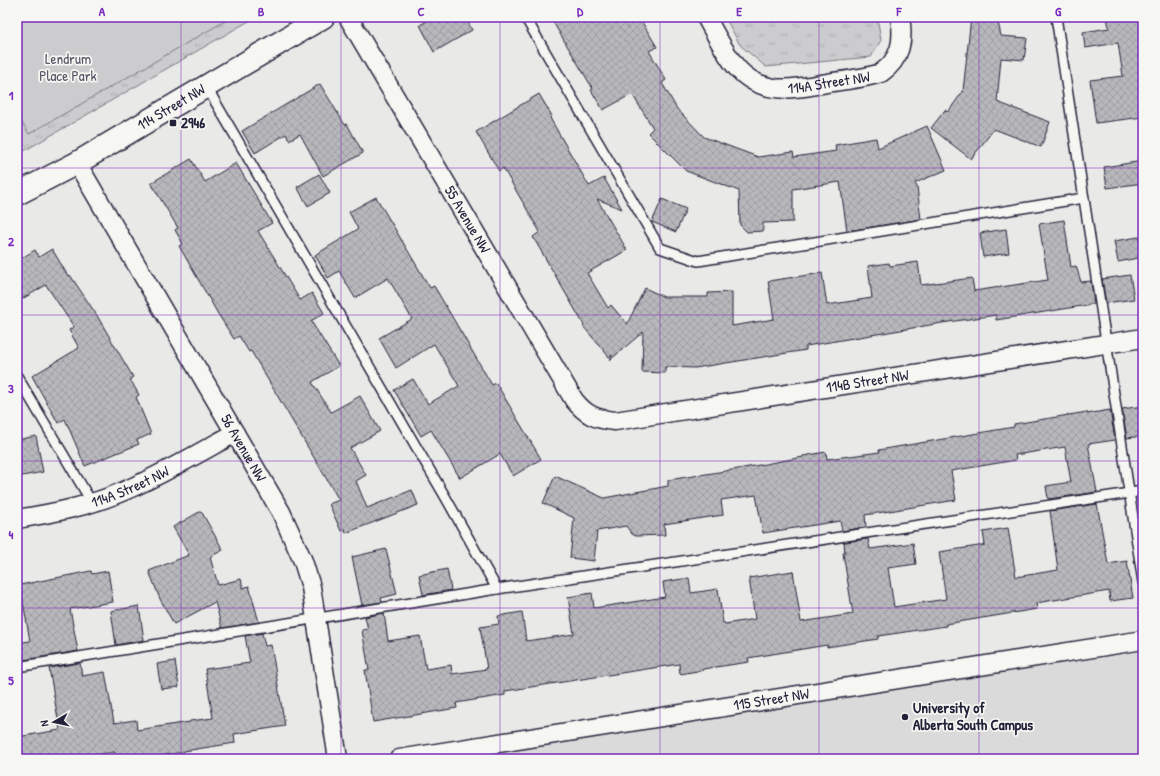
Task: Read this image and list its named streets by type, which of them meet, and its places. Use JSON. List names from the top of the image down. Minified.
{"streets":{"street":["114A Street NW","114 Street NW","55 Avenue NW","114B Street NW","56 Avenue NW","115 Street NW"]},"crossings":[["114A Street NW","56 Avenue NW"],["114 Street NW","56 Avenue NW"],["55 Avenue NW","114B Street NW"]],"parks":["Lendrum Place Park"],"places":{"transit":["2946"],"other":["University of Alberta South Campus"]},"north":"left","grid":{"columns":["A","B","C","D","E","F","G"],"rows":["1","2","3","4","5"]}}
